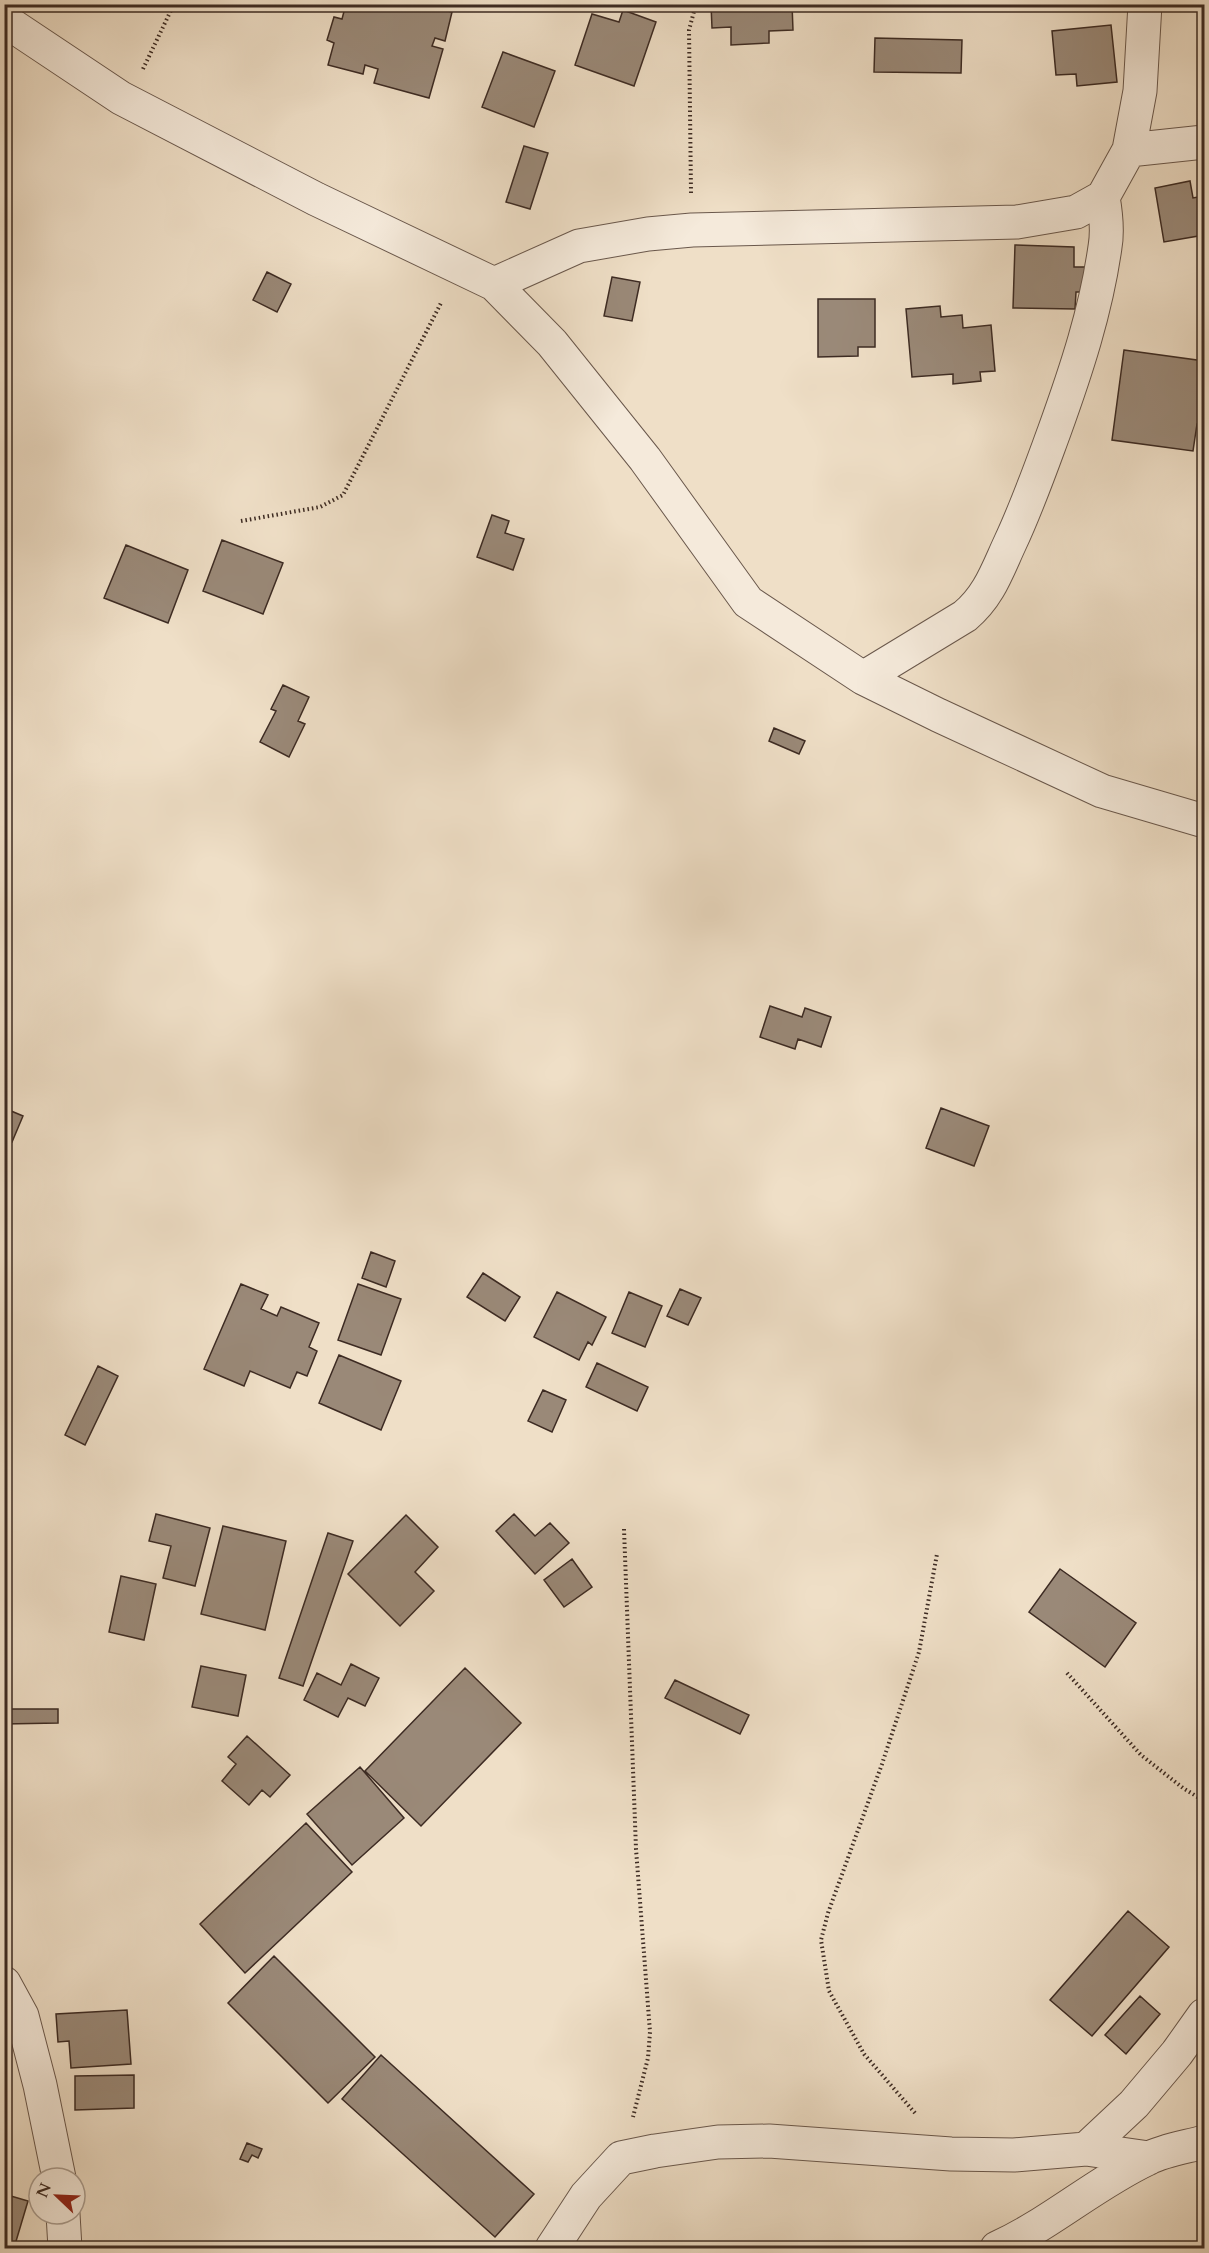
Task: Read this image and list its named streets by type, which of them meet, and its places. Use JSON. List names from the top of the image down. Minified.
{"north":"top left"}
